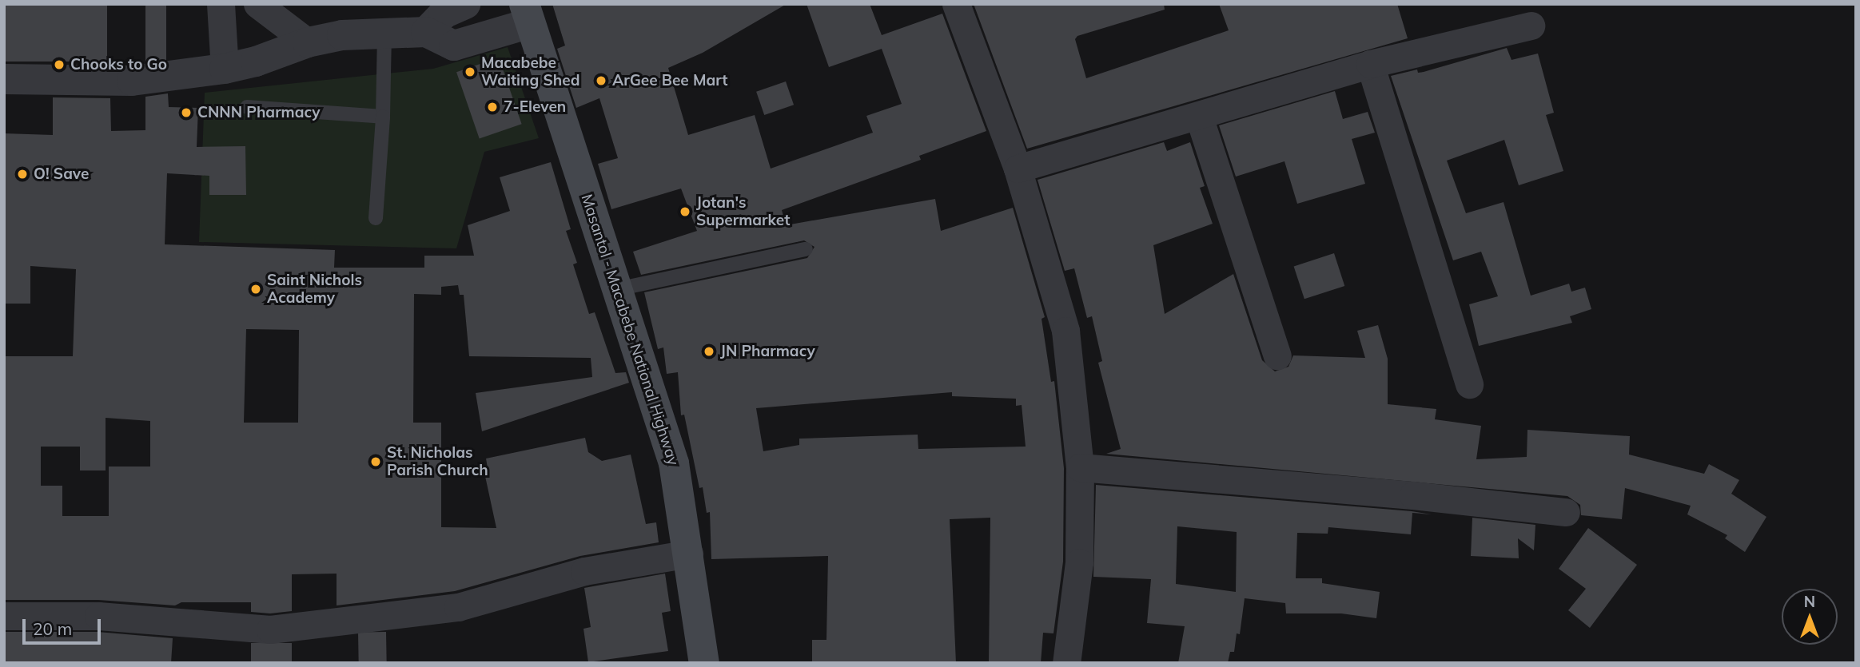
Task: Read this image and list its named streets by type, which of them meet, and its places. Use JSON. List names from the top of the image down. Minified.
{"streets":{"main road":["Masantol - Macabebe National Highway"]},"places":["Chooks to Go","Macabebe Waiting Shed","ArGee Bee Mart","7-Eleven","CNNN Pharmacy","O! Save","Jotan's Supermarket","Saint Nichols Academy","JN Pharmacy","St. Nicholas Parish Church"],"scale_bar":"20 m","north":"top"}
